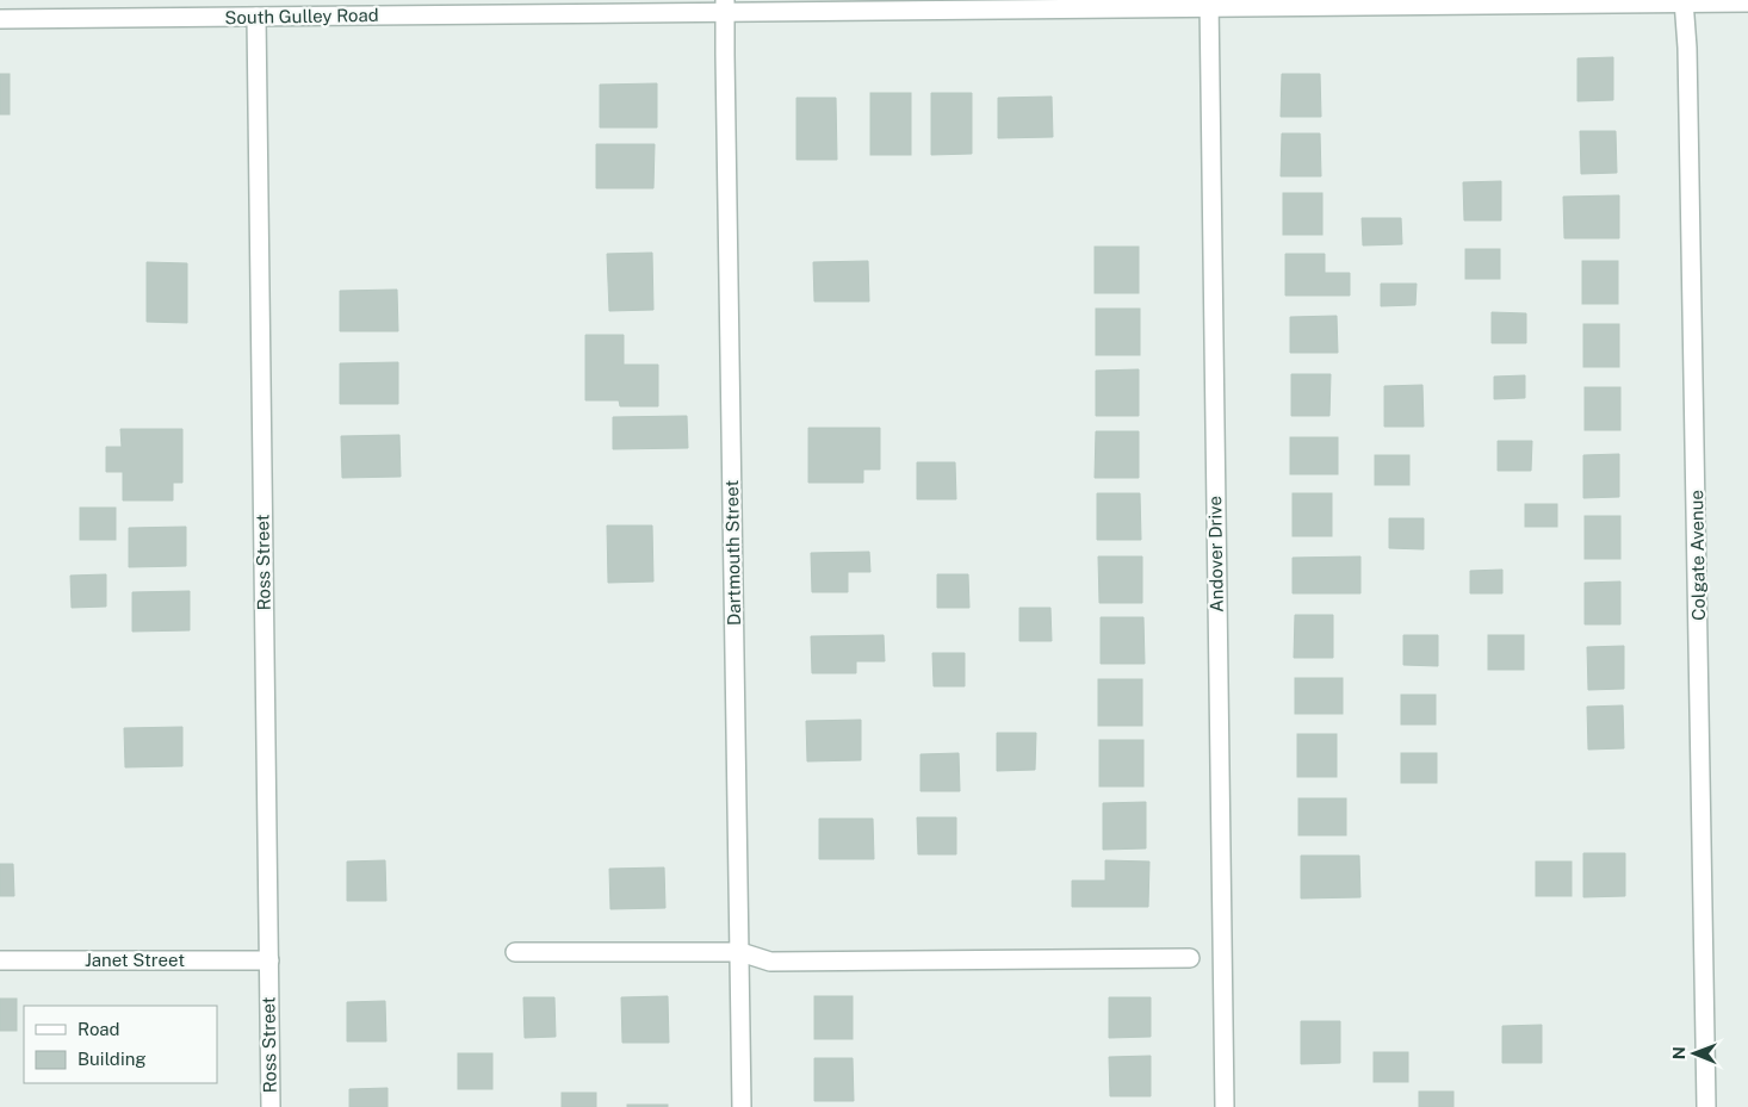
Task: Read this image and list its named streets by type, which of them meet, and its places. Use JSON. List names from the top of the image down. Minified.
{"streets":{"street":["South Gulley Road","Dartmouth Street","Andover Drive","Colgate Avenue","Ross Street","Janet Street"]},"crossings":[["South Gulley Road","Dartmouth Street"],["South Gulley Road","Andover Drive"],["South Gulley Road","Colgate Avenue"],["South Gulley Road","Ross Street"],["Ross Street","Janet Street"]],"legend":["Road","Building"],"north":"left"}
